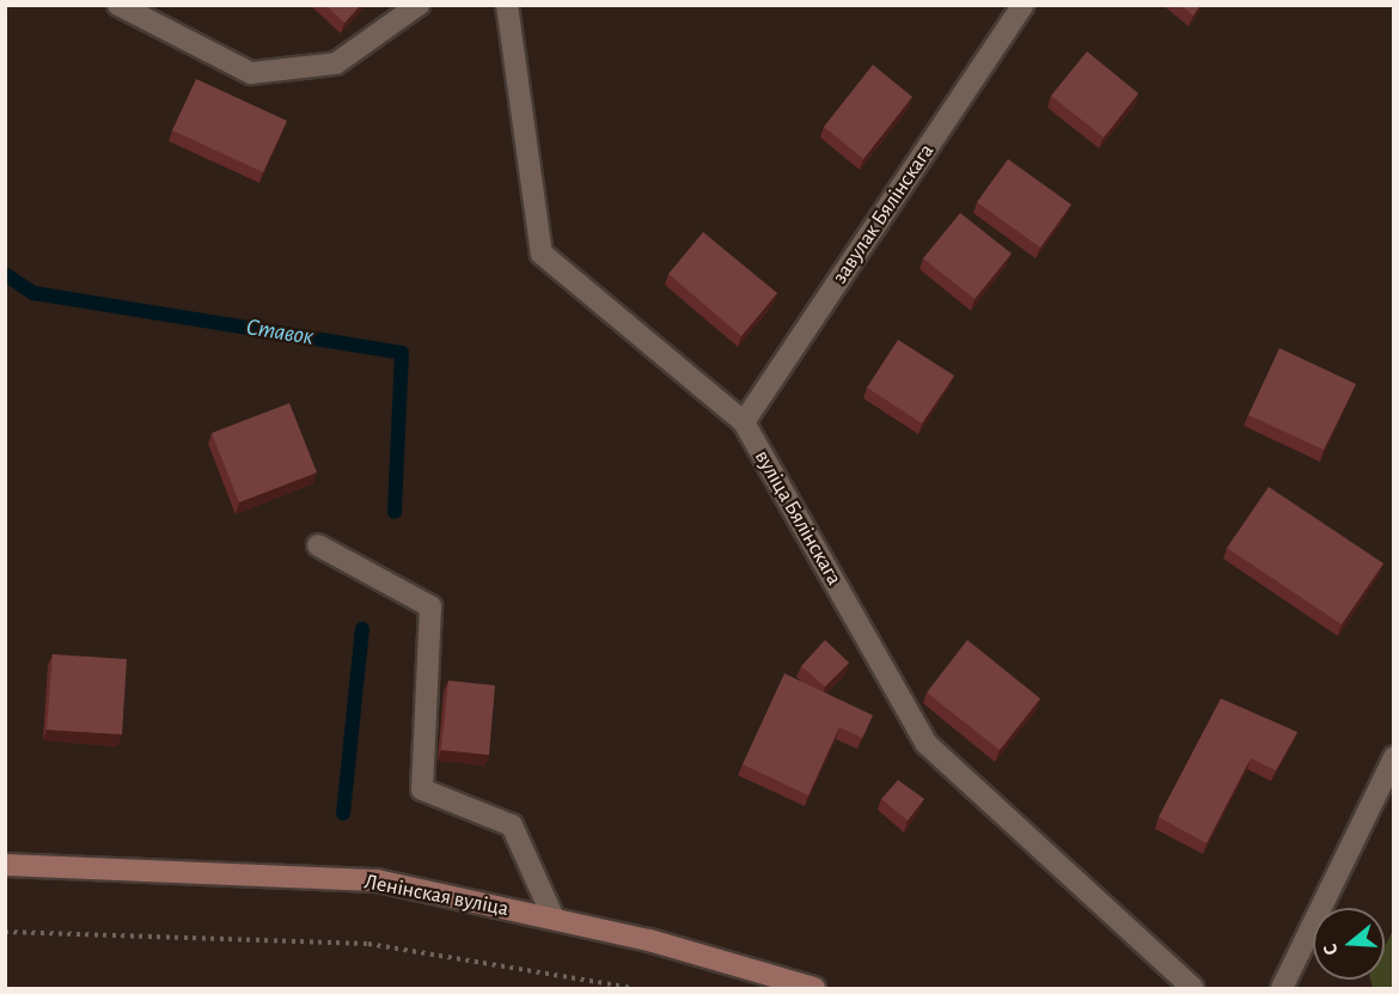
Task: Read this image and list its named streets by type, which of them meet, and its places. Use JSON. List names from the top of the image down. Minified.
{"streets":{"main road":["Ленінская вуліца"],"street":["завулак Бялінскага","вуліца Бялінскага"]},"crossings":[["завулак Бялінскага","вуліца Бялінскага"]],"water":["Ставок"],"north":"left"}
